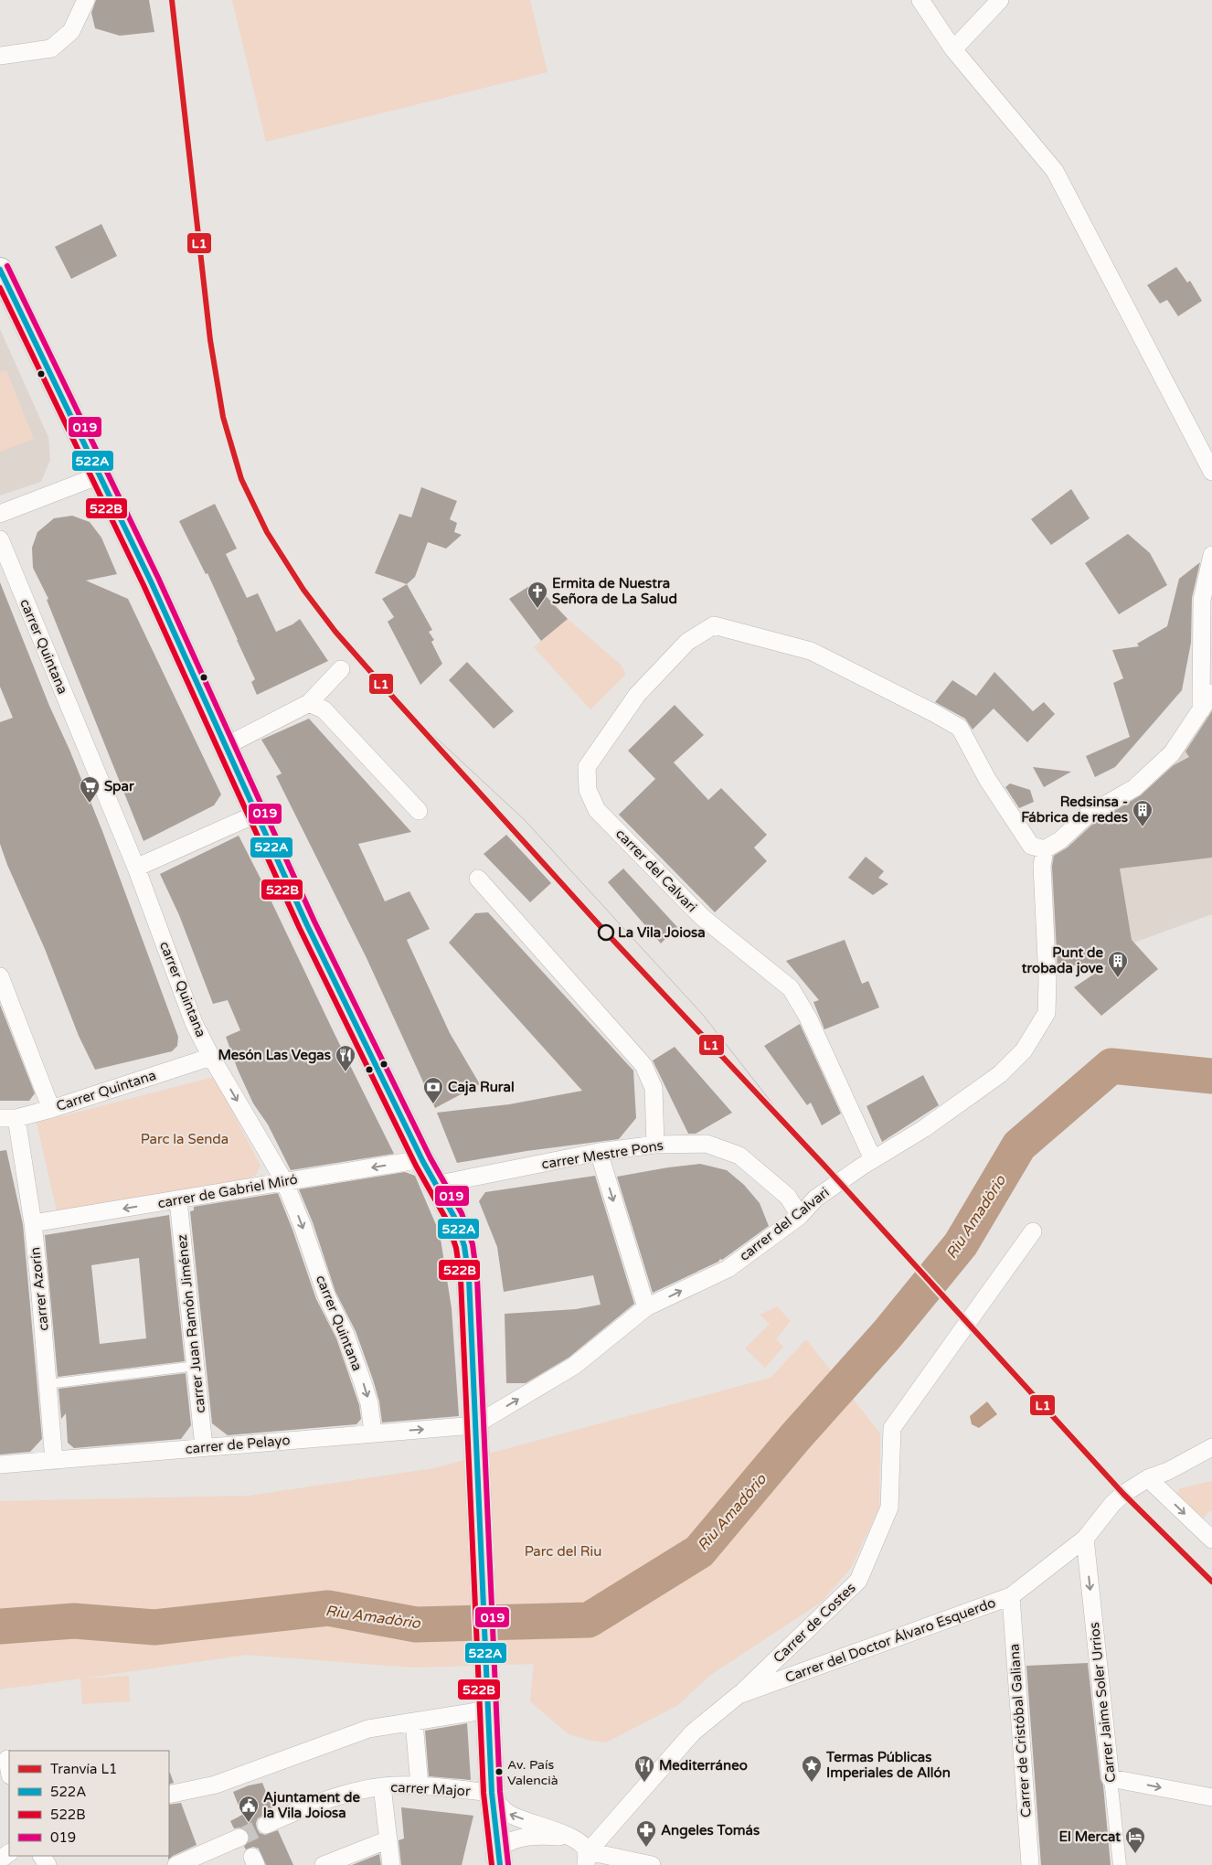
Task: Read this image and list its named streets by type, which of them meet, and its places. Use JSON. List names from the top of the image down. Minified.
{"streets":{"street":["carrer Quintana","carrer del Calvari","Carrer Quintana","carrer Mestre Pons","carrer de Gabriel Miró","carrer Azorín","carrer Juan Ramón Jiménez","carrer de Pelayo","Carrer de Costes","Carrer del Doctor Álvaro Esquerdo","Carrer Jaime Soler Urrios","Carrer de Cristóbal Galiana","carrer Major"]},"crossings":[["carrer Quintana","Carrer Quintana"],["carrer Quintana","carrer de Gabriel Miró"],["carrer Quintana","carrer de Pelayo"],["carrer del Calvari","carrer Mestre Pons"],["carrer del Calvari","carrer de Pelayo"],["Carrer Quintana","carrer Azorín"],["carrer de Gabriel Miró","carrer Azorín"],["carrer de Gabriel Miró","carrer Juan Ramón Jiménez"],["carrer Azorín","carrer de Pelayo"],["carrer Juan Ramón Jiménez","carrer de Pelayo"],["Carrer de Costes","Carrer del Doctor Álvaro Esquerdo"],["Carrer del Doctor Álvaro Esquerdo","Carrer Jaime Soler Urrios"],["Carrer del Doctor Álvaro Esquerdo","Carrer de Cristóbal Galiana"]],"one_way":["carrer Quintana","carrer de Gabriel Miró","Carrer Jaime Soler Urrios"],"water":["Riu Amadòrio"],"parks":["Parc la Senda","Parc del Riu"],"places":{"church":["Ermita de Nuestra Señora de La Salud"],"supermarket":["Spar"],"building":["Redsinsa - Fábrica de redes","Punt de trobada jove"],"other":["La Vila Joiosa","Av. País Valencià"],"restaurant":["Mesón Las Vegas","Mediterráneo"],"bank":["Caja Rural"],"place":["Termas Públicas Imperiales de Allón"],"public building":["Ajuntament de la Vila Joiosa"],"pharmacy":["Angeles Tomás"],"hotel":["El Mercat"]},"lines":["tram line L1","transit line 019","transit line 522A","transit line 522B"],"legend":["Tranvía L1","522A","522B","019"]}
